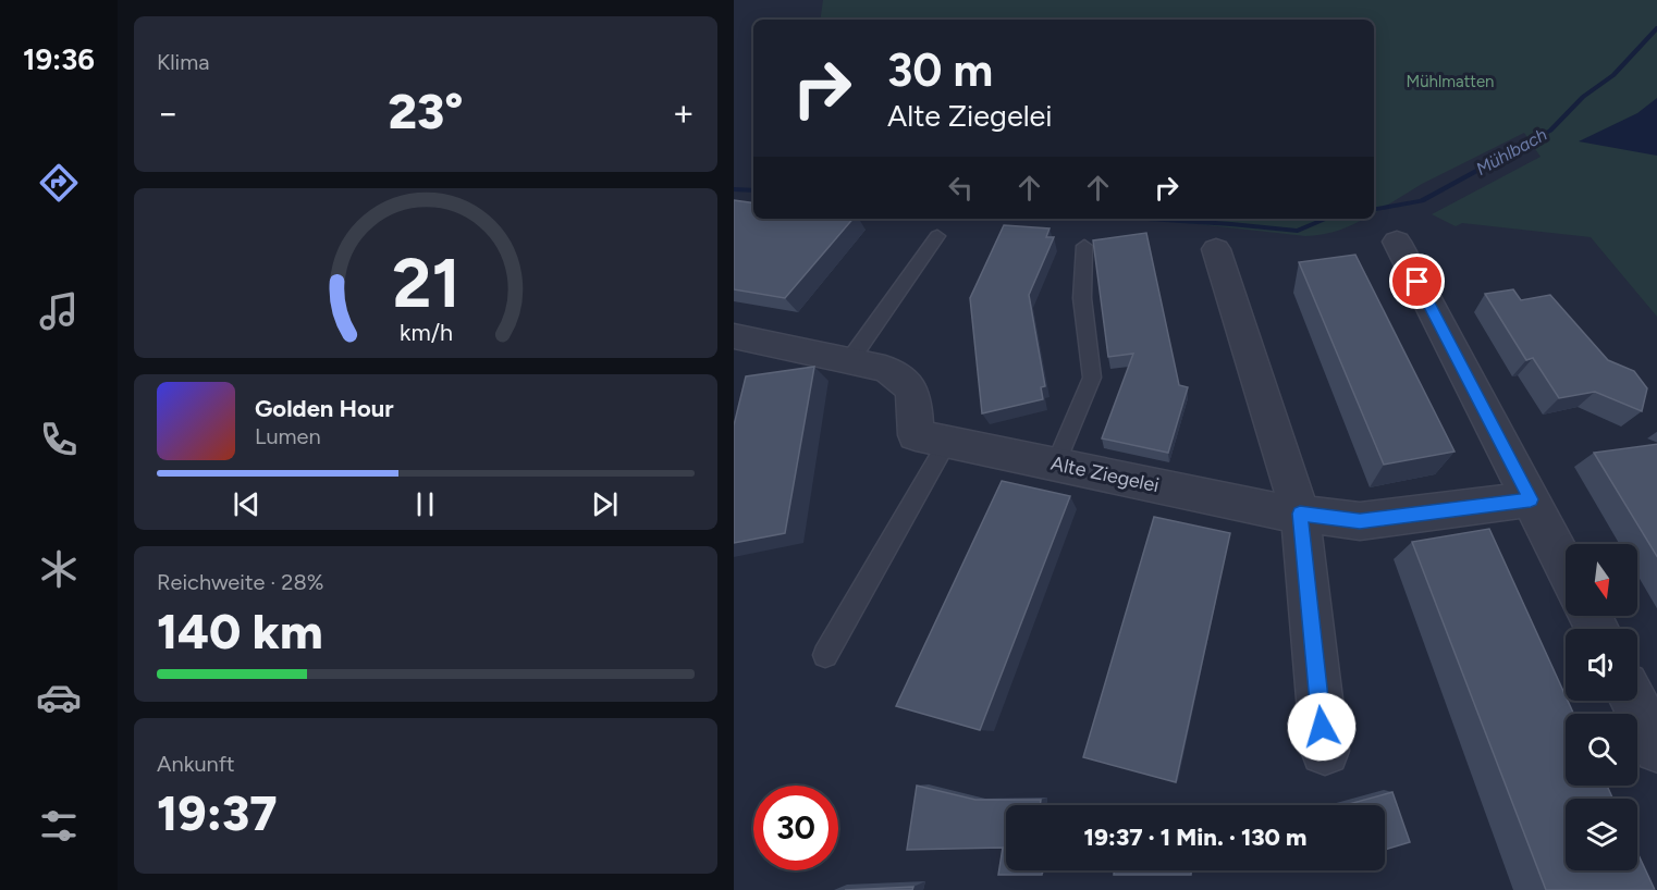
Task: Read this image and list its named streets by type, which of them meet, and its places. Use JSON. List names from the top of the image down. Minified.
{"streets":{"street":["Alte Ziegelei"]},"water":["Mühlbach"],"parks":["Mühlmatten"],"north":"bottom","page":{"tabs":"19:36","tile":["Klima",["Reichweite · 28%","140 km"],["Ankunft","19:37"]],"turn":["30 m","Alte Ziegelei"],"heat":["−","23°","+"],"song":["Golden Hour","Lumen"],"limit":"30","trip":"19:37 · 1 Min. · 130 m","gauge":["21","km/h"]}}
